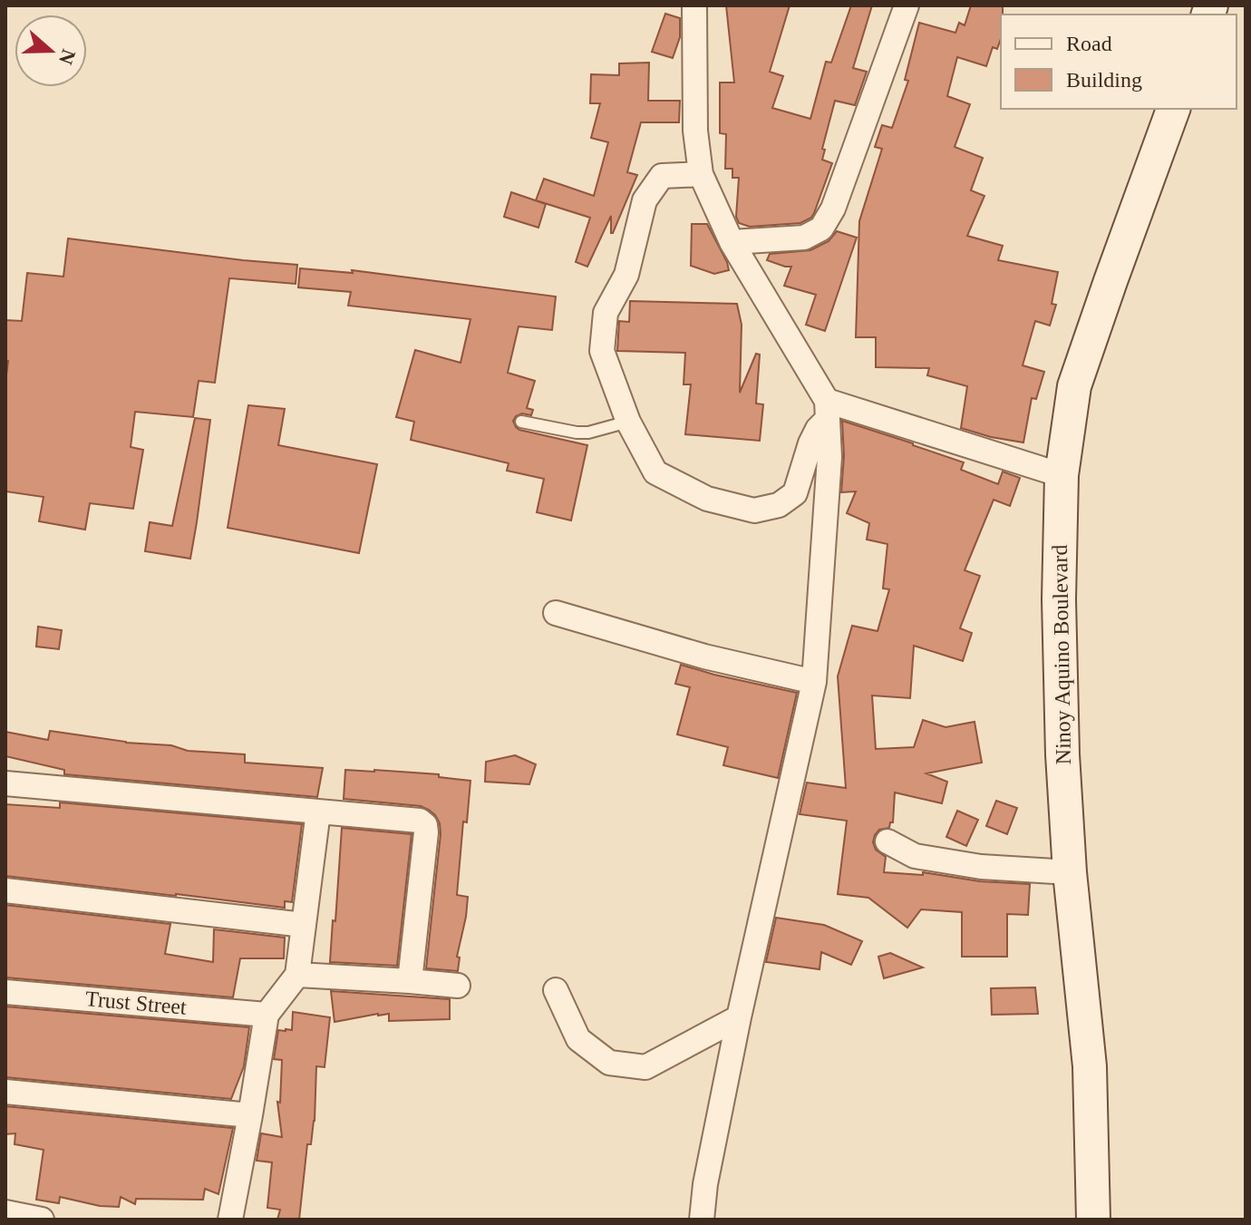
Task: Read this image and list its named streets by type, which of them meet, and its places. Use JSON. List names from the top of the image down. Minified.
{"streets":{"main road":["Ninoy Aquino Boulevard"],"street":["Trust Street"]},"legend":["Road","Building"],"north":"right"}
